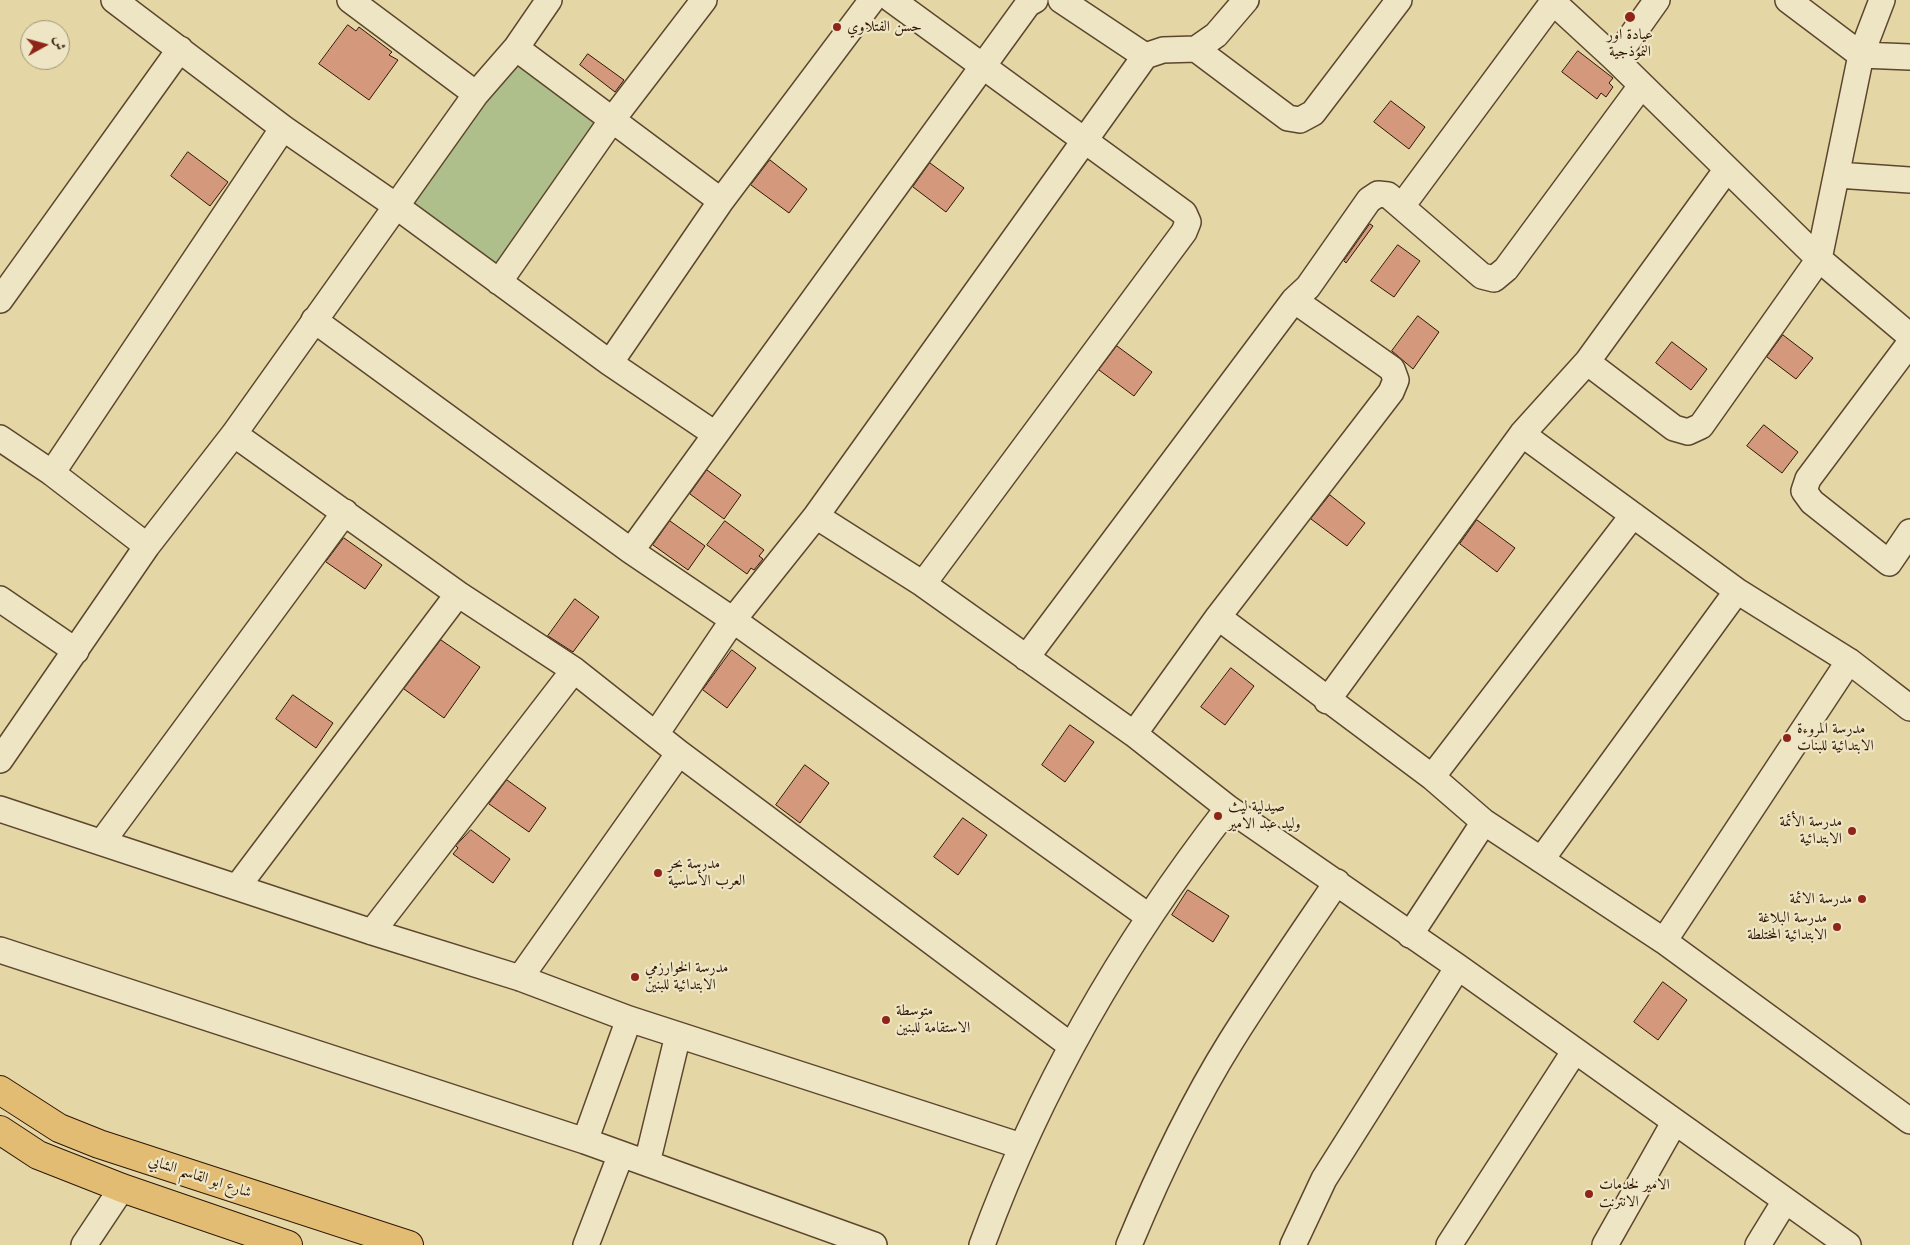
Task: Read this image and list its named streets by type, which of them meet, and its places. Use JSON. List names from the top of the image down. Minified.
{"streets":{"main road":["شارع ابو القاسم الشابي"]},"places":["عيادة اور النموذجية","حسن الفتلاوي","مدرسة المروءة الابتدائية للبنات","صيدلية ليث وليد عبد الامير","مدرسة الأئمة الابتدائية","مدرسة بحر العرب الأساسية","مدرسة الائمة","مدرسة البلاغة الابتدائية المختلطة","مدرسة الخوارزمي الابتدائية للبنين","متوسطة الاستقامة للبنين","الامير لخدمات الانترنت"],"north":"right"}
